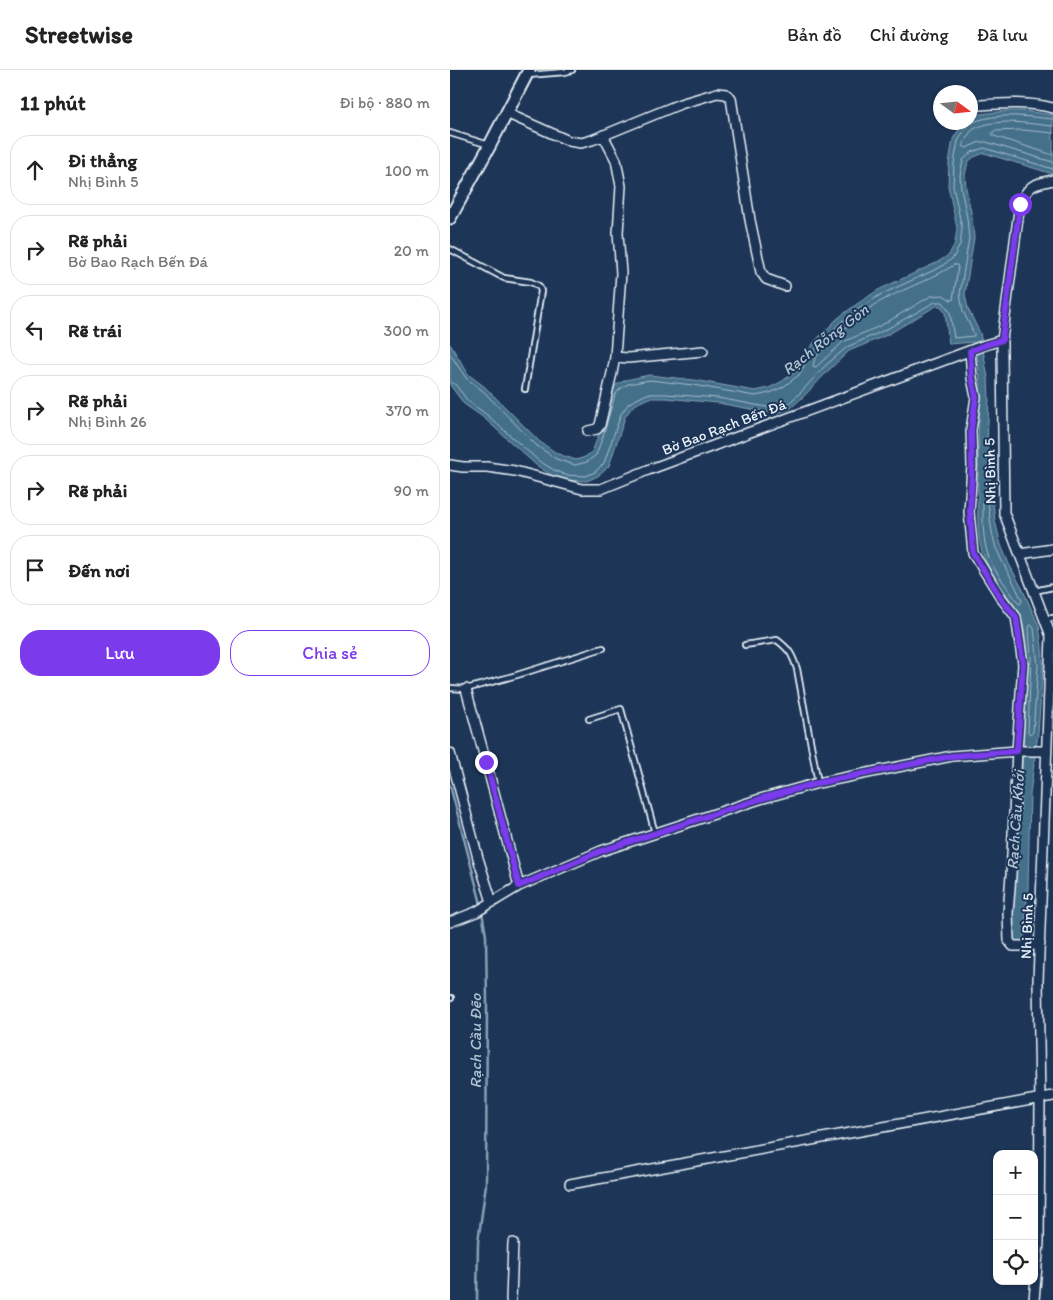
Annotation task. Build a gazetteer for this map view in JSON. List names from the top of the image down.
{
  "streets": {
    "street": ["Bờ Bao Rạch Bến Đá", "Nhị Bình 5"]
  },
  "crossings": [
    ["Bờ Bao Rạch Bến Đá", "Nhị Bình 5"]
  ],
  "water": ["Rạch Rỗng Gòn", "Rạch Cầu Khởi", "Rạch Cầu Đẽo"],
  "north": "right",
  "page": {
    "header": "Streetwise",
    "nav": ["Bản đồ", "Chỉ đường", "Đã lưu"],
    "heading": ["11 phút", "Đi bộ · 880 m"],
    "list": [
      ["Đi thẳng", "Nhị Bình 5", "100 m"],
      ["Rẽ phải", "Bờ Bao Rạch Bến Đá", "20 m"],
      ["Rẽ trái", "300 m"],
      ["Rẽ phải", "Nhị Bình 26", "370 m"],
      ["Rẽ phải", "90 m"],
      "Đến nơi"
    ],
    "buttons": ["Lưu", "Chia sẻ"],
    "map_buttons": ["+", "−"]
  }
}
